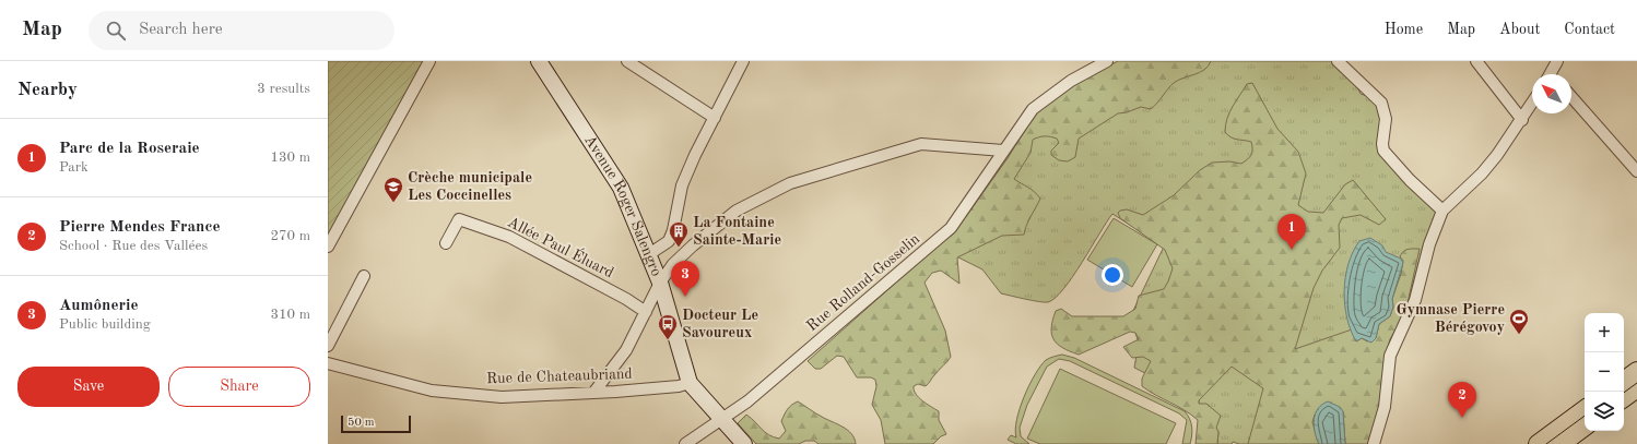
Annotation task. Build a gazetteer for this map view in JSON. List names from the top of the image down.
{
  "streets": {
    "main road": ["Avenue Roger Salengro"],
    "street": ["Allée Paul Éluard", "Rue Rolland-Gosselin", "Rue de Chateaubriand"]
  },
  "crossings": [
    ["Avenue Roger Salengro", "Rue Rolland-Gosselin"],
    ["Avenue Roger Salengro", "Rue de Chateaubriand"]
  ],
  "places": {
    "school or university": ["Crèche municipale Les Coccinelles"],
    "building": ["La Fontaine Sainte-Marie"],
    "sports": ["Gymnase Pierre Bérégovoy"],
    "bus stop": ["Docteur Le Savoureux"]
  },
  "scale_bar": "50 m",
  "north": "top left",
  "page": {
    "header": "Map",
    "search": "Search here",
    "nav": [
      "Home",
      "Map",
      "About",
      "Contact"
    ],
    "heading": ["Nearby", "3 results"],
    "list": [
      {
        "mark": "1",
        "name": "Parc de la Roseraie",
        "note": "Park",
        "value": "130 m"
      },
      {
        "mark": "2",
        "name": "Pierre Mendes France",
        "note": "School · Rue des Vallées",
        "value": "270 m"
      },
      {
        "mark": "3",
        "name": "Aumônerie",
        "note": "Public building",
        "value": "310 m"
      }
    ],
    "pins": ["1", "3", "2"],
    "map_buttons": ["+", "−"],
    "buttons": ["Save", "Share"],
    "scale": "50 m"
  }
}
